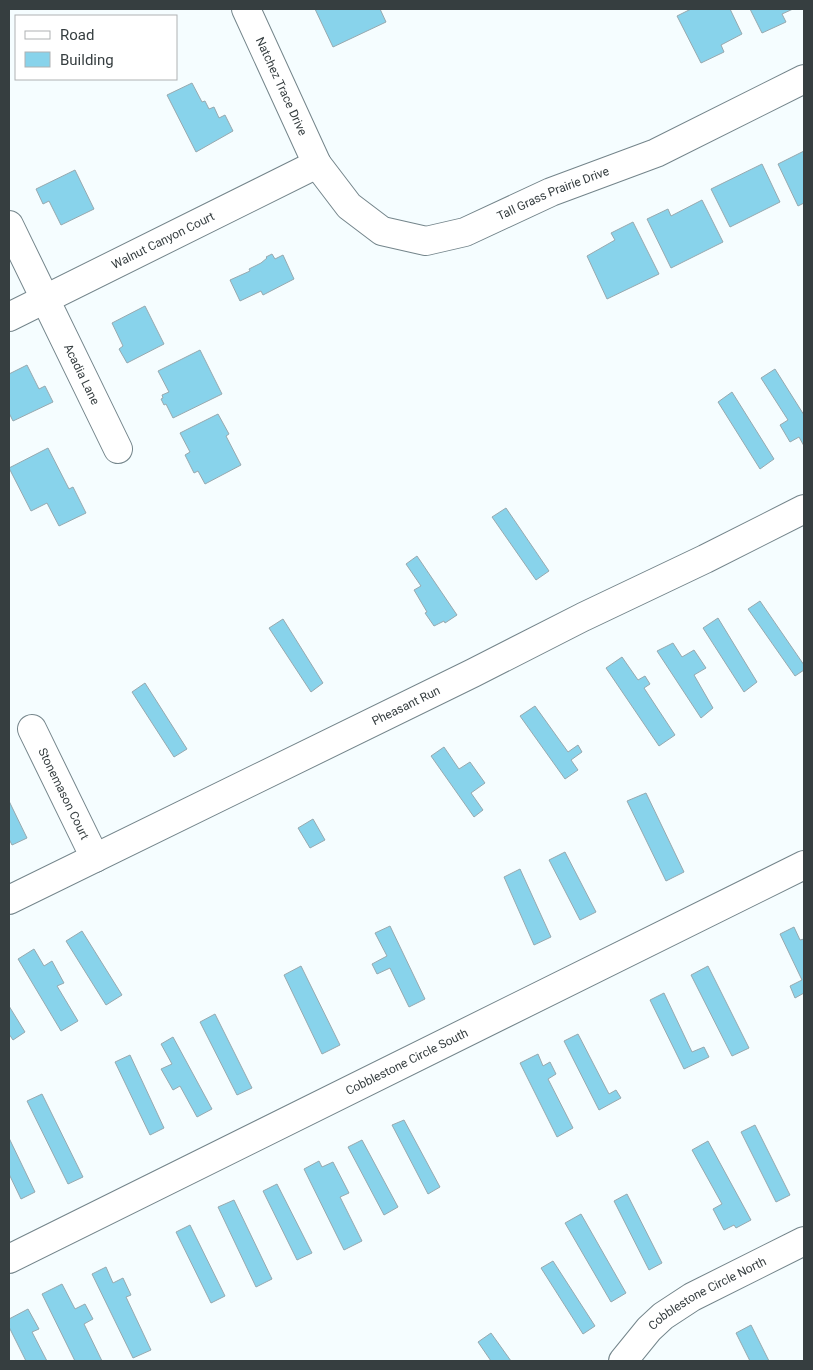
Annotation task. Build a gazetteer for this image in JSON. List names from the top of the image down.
{
  "streets": {
    "street": [
      "Natchez Trace Drive",
      "Tall Grass Prairie Drive",
      "Walnut Canyon Court",
      "Acadia Lane",
      "Pheasant Run",
      "Stonemason Court",
      "Cobblestone Circle South",
      "Cobblestone Circle North"
    ]
  },
  "crossings": [
    ["Natchez Trace Drive", "Tall Grass Prairie Drive"],
    ["Natchez Trace Drive", "Walnut Canyon Court"],
    ["Tall Grass Prairie Drive", "Walnut Canyon Court"],
    ["Walnut Canyon Court", "Acadia Lane"],
    ["Pheasant Run", "Stonemason Court"]
  ],
  "legend": ["Road", "Building"]
}
